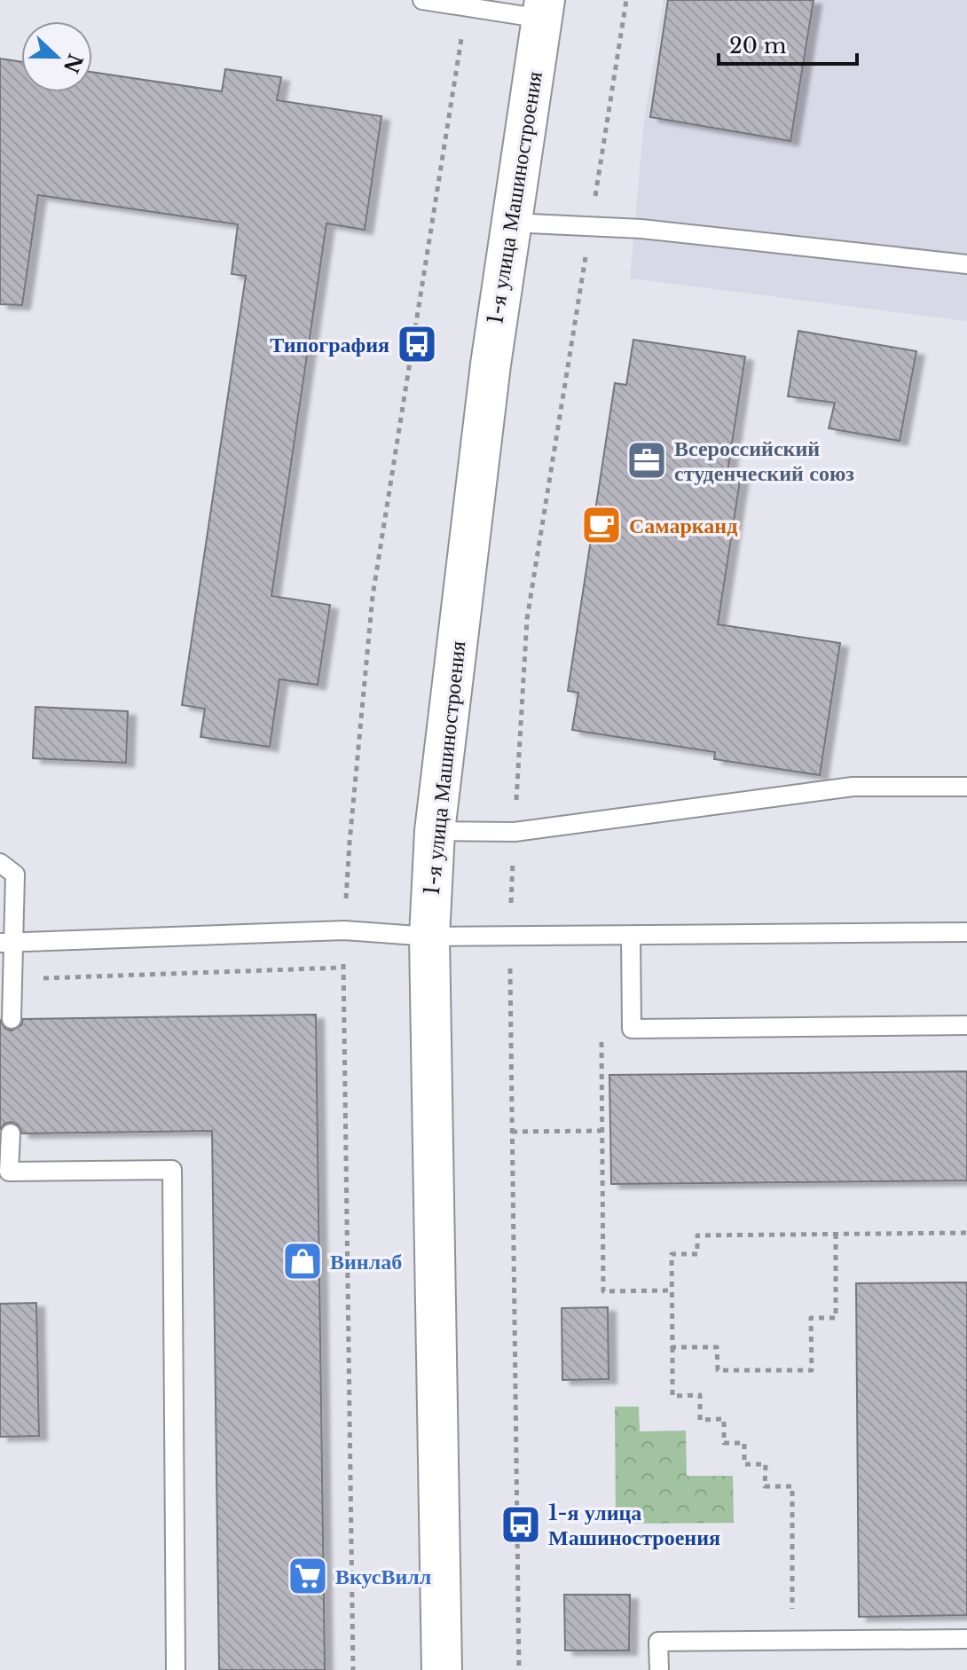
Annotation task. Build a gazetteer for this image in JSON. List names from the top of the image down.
{
  "streets": {
    "street": ["1-я улица Машиностроения"]
  },
  "places": {
    "bus stop": ["Типография", "1-я улица Машиностроения"],
    "office": ["Всероссийский студенческий союз"],
    "cafe": ["Самарканд"],
    "shop": ["Винлаб"],
    "supermarket": ["ВкусВилл"]
  },
  "scale_bar": "20 m",
  "north": "right"
}
